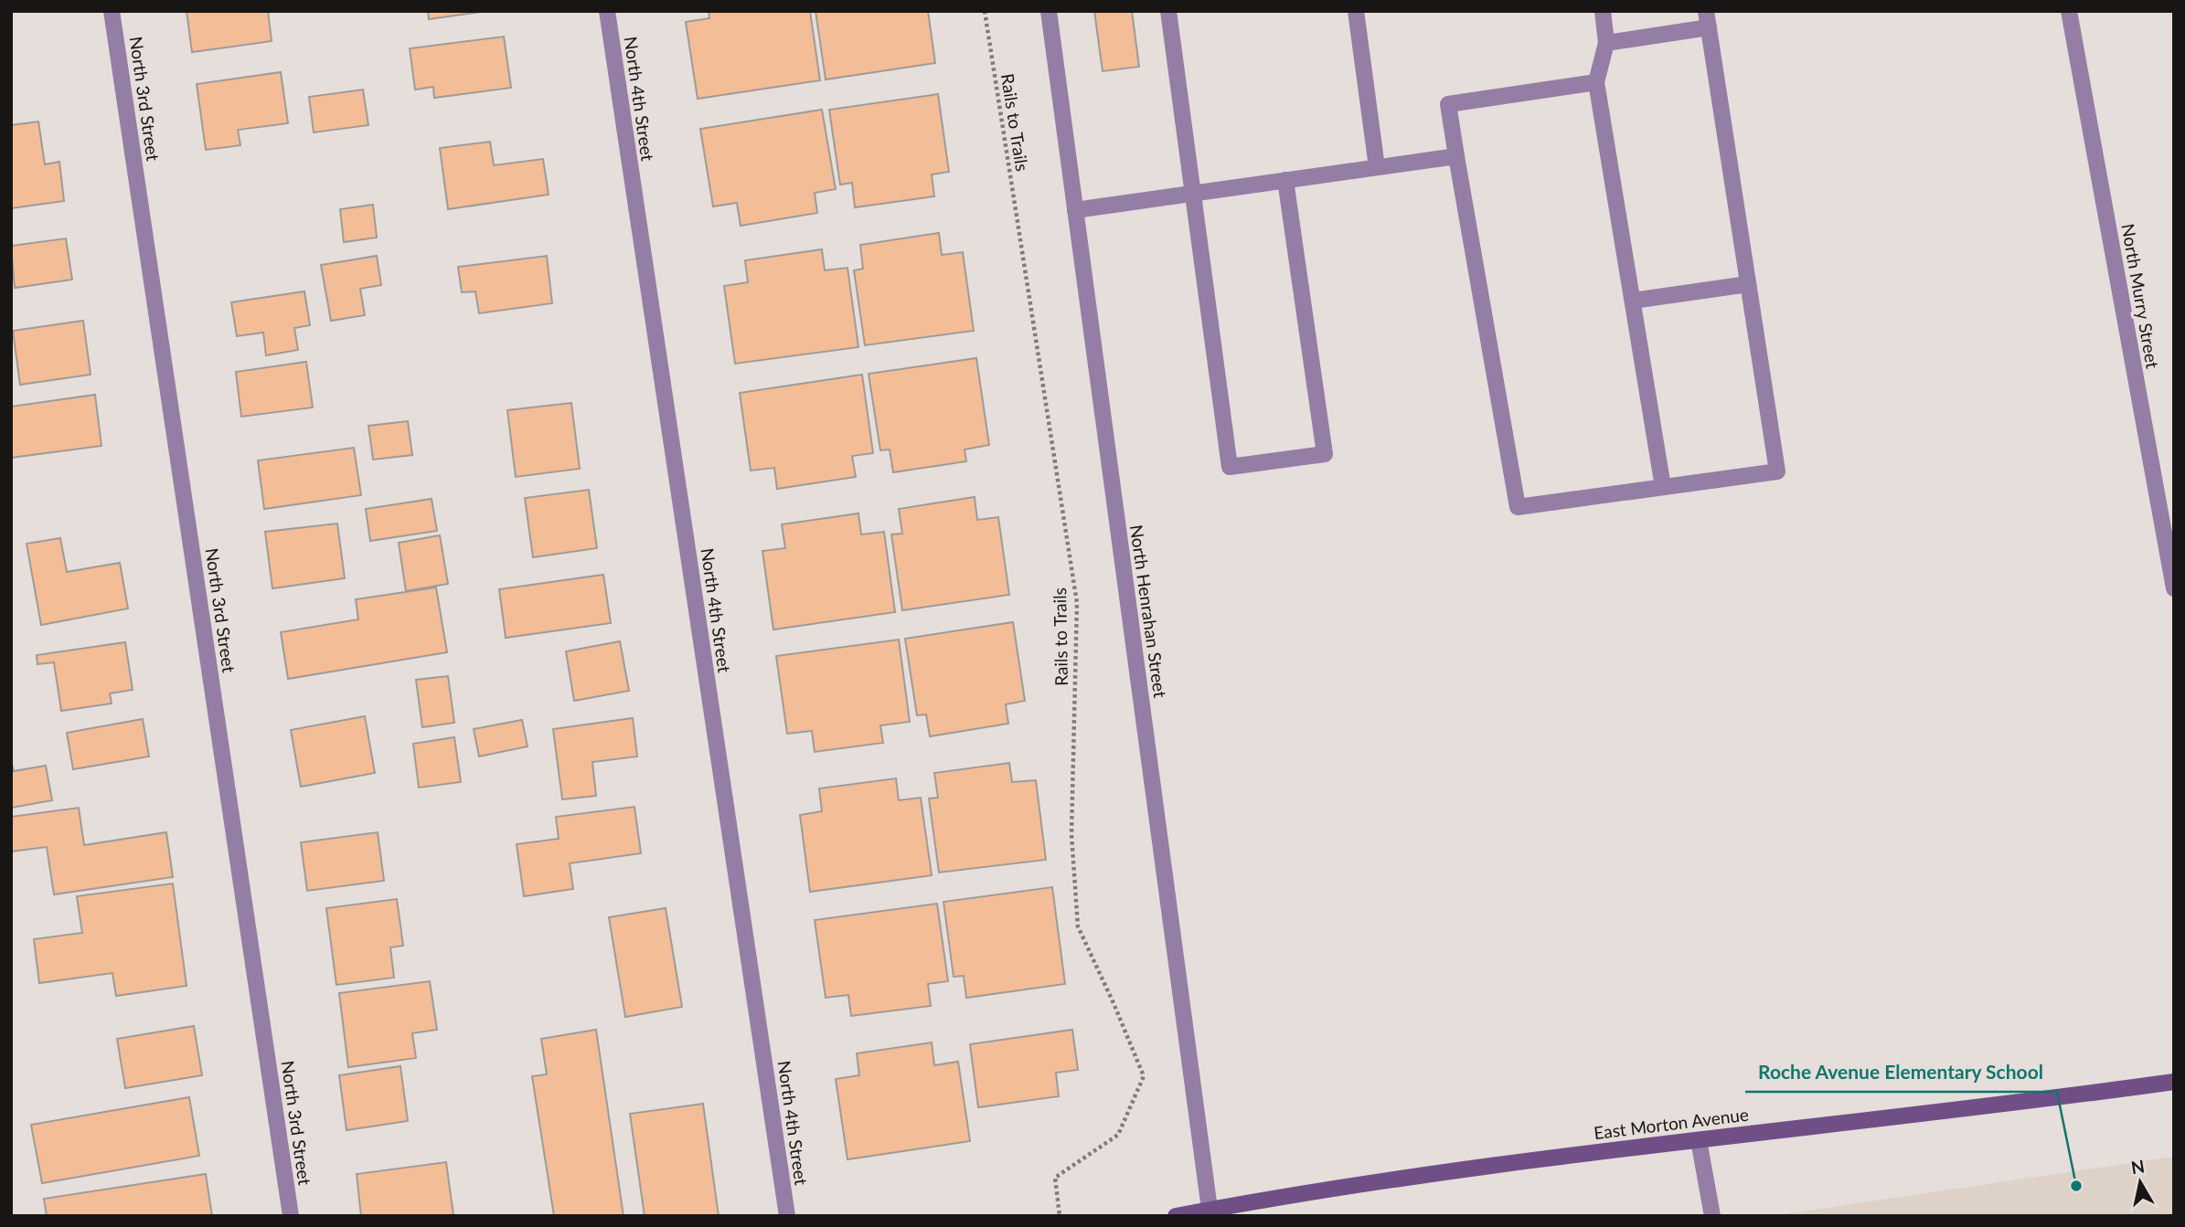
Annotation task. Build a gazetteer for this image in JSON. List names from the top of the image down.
{
  "streets": {
    "main road": ["East Morton Avenue"],
    "street": [
      "North 3rd Street",
      "North 4th Street",
      "North Murry Street",
      "North Henrahan Street"
    ],
    "path": ["Rails to Trails"]
  },
  "crossings": [
    ["North Henrahan Street", "East Morton Avenue"]
  ],
  "places": ["Roche Avenue Elementary School"],
  "north": "top"
}
